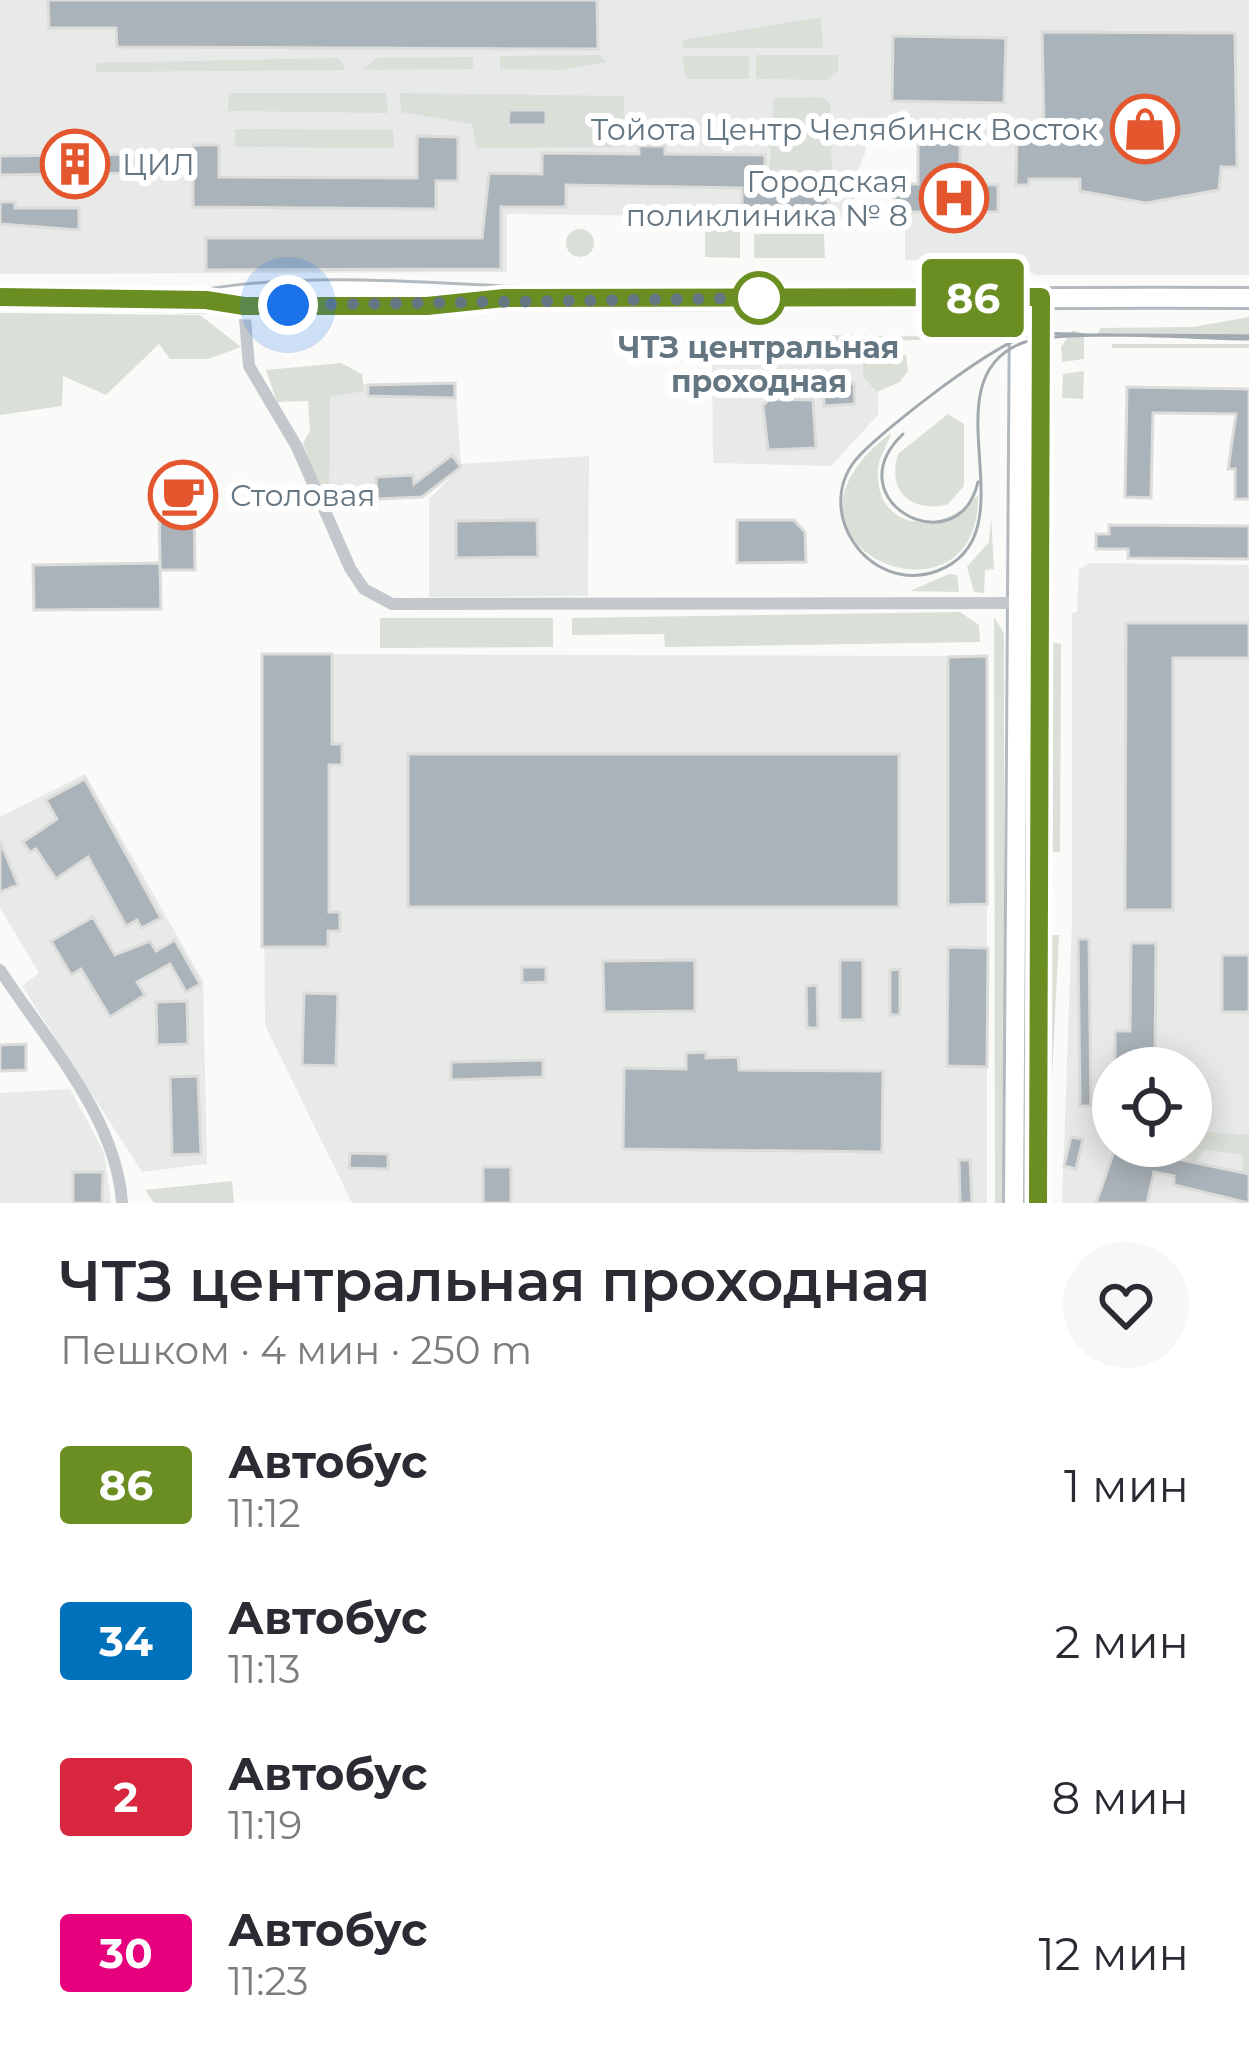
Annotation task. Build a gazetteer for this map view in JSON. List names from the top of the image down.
{
  "places": {
    "shop": ["Тойота Центр Челябинск Восток"],
    "building": ["ЦИЛ"],
    "hospital": ["Городская поликлиника № 8"],
    "other": ["ЧТЗ центральная проходная"],
    "cafe": ["Столовая"]
  },
  "lines": ["bus line 86"],
  "page": {
    "on_map": "86",
    "heading": ["ЧТЗ центральная проходная", "Пешком · 4 мин · 250 m"],
    "list": [
      {
        "mark": "86",
        "name": "Автобус",
        "note": "11:12",
        "value": "1 мин"
      },
      {
        "mark": "34",
        "name": "Автобус",
        "note": "11:13",
        "value": "2 мин"
      },
      {
        "mark": "2",
        "name": "Автобус",
        "note": "11:19",
        "value": "8 мин"
      },
      {
        "mark": "30",
        "name": "Автобус",
        "note": "11:23",
        "value": "12 мин"
      }
    ]
  }
}
